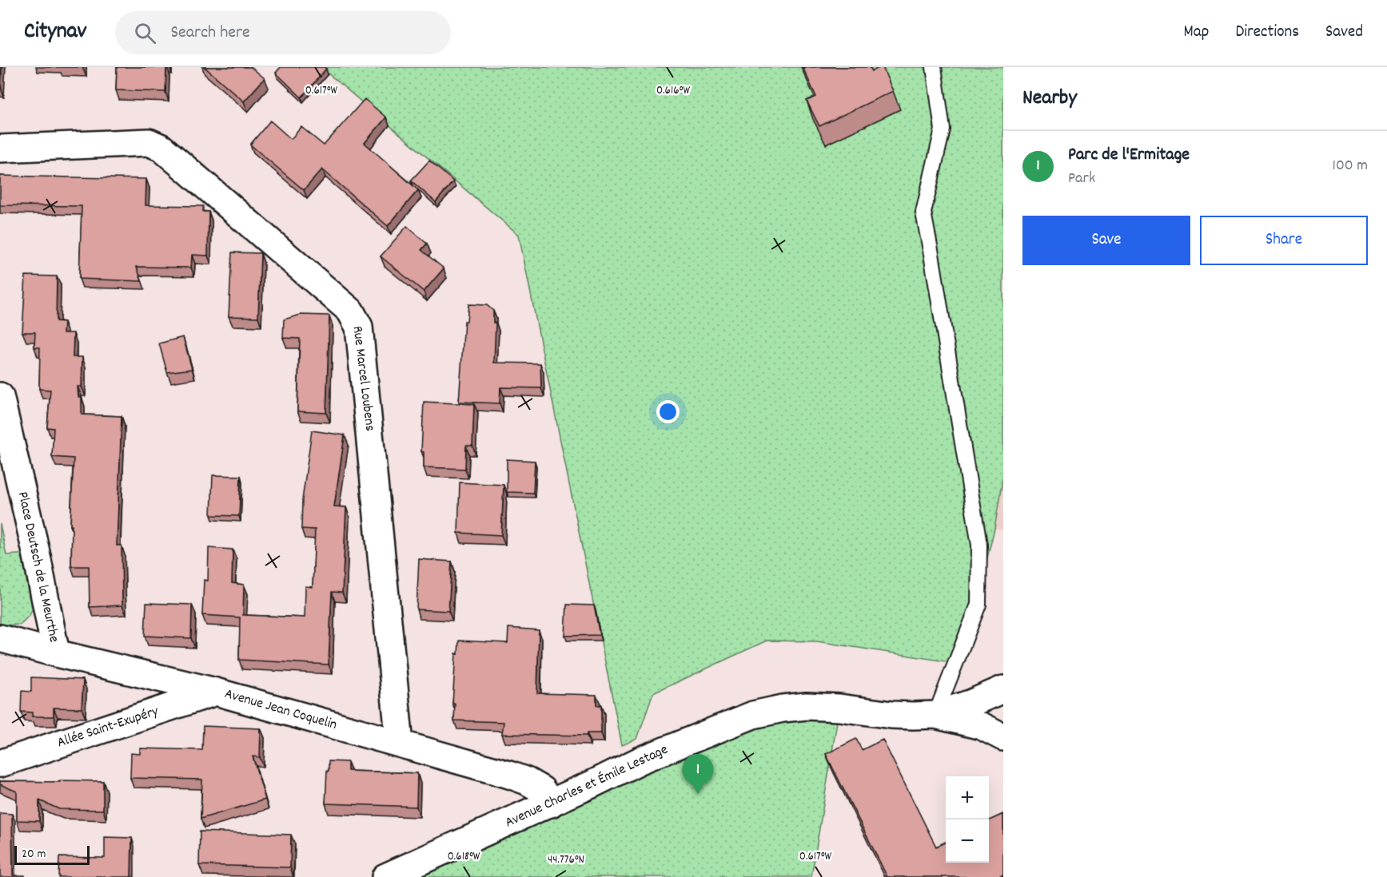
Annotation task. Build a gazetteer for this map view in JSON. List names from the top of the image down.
{
  "streets": {
    "street": [
      "Rue Marcel Loubens",
      "Place Deutsch de la Meurthe",
      "Avenue Jean Coquelin",
      "Allée Saint-Exupéry",
      "Avenue Charles et Émile Lestage"
    ]
  },
  "crossings": [
    ["Rue Marcel Loubens", "Avenue Jean Coquelin"],
    ["Place Deutsch de la Meurthe", "Avenue Jean Coquelin"],
    ["Avenue Jean Coquelin", "Allée Saint-Exupéry"],
    ["Avenue Jean Coquelin", "Avenue Charles et Émile Lestage"]
  ],
  "scale_bar": "20 m",
  "page": {
    "header": "Citynav",
    "search": "Search here",
    "nav": ["Map", "Directions", "Saved"],
    "heading": "Nearby",
    "list": [
      {
        "mark": "1",
        "name": "Parc de l'Ermitage",
        "note": "Park",
        "value": "100 m"
      }
    ],
    "buttons": ["Save", "Share"],
    "pins": "1",
    "map_buttons": ["+", "−"],
    "scale": "20 m"
  },
  "coordinates": [
    "0.616°W",
    "0.617°W",
    "0.618°W",
    "44.776°N"
  ]
}
